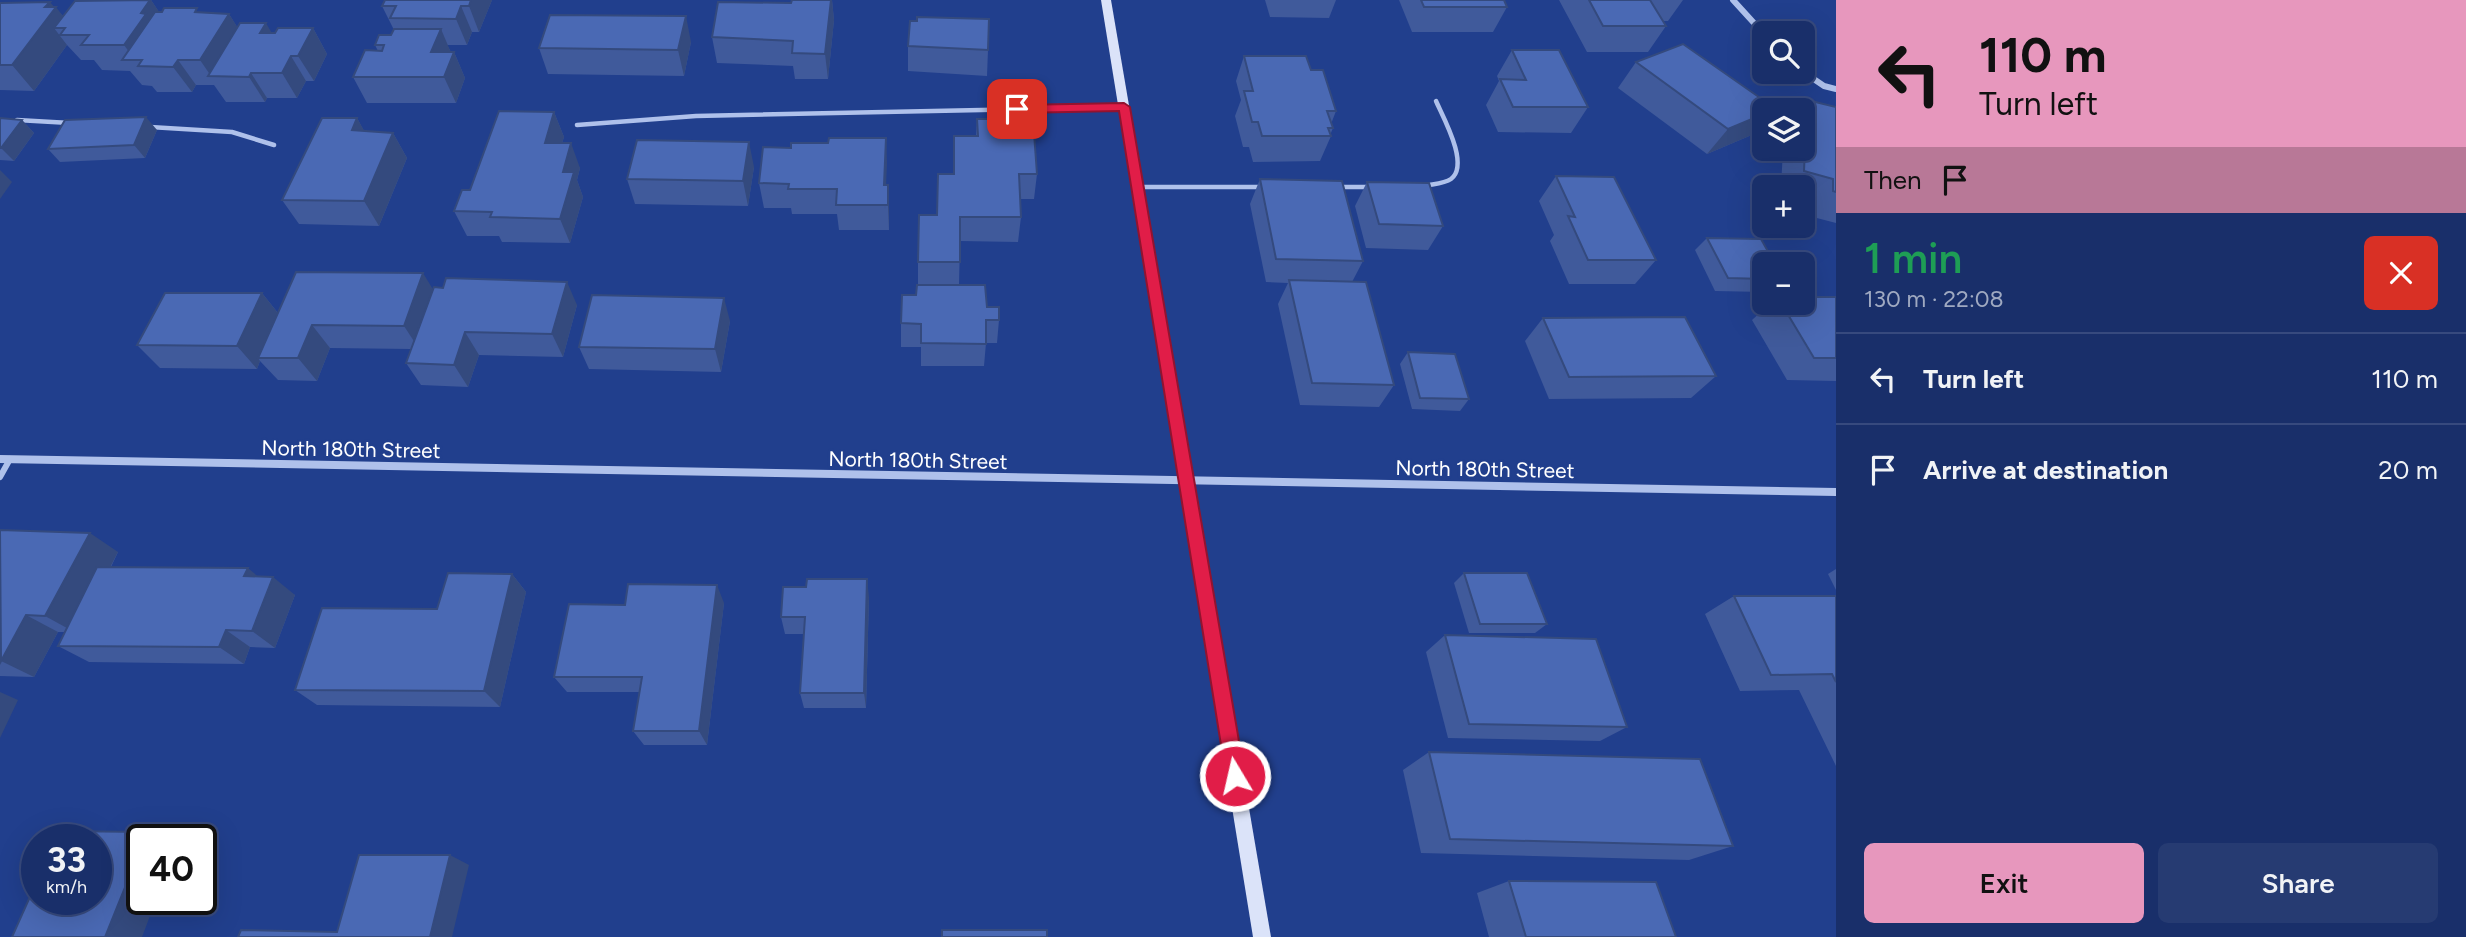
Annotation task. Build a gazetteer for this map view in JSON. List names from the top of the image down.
{
  "streets": {
    "street": ["North 180th Street"]
  },
  "page": {
    "turn": ["110 m", "Turn left"],
    "map_buttons": ["+", "−"],
    "then": "Then",
    "heading": ["1 min", "130 m · 22:08"],
    "list": [
      {
        "name": "Turn left",
        "value": "110 m"
      },
      {
        "name": "Arrive at destination",
        "value": "20 m"
      }
    ],
    "speed": "33 km/h",
    "limit": "40",
    "buttons": ["Exit", "Share"]
  }
}
